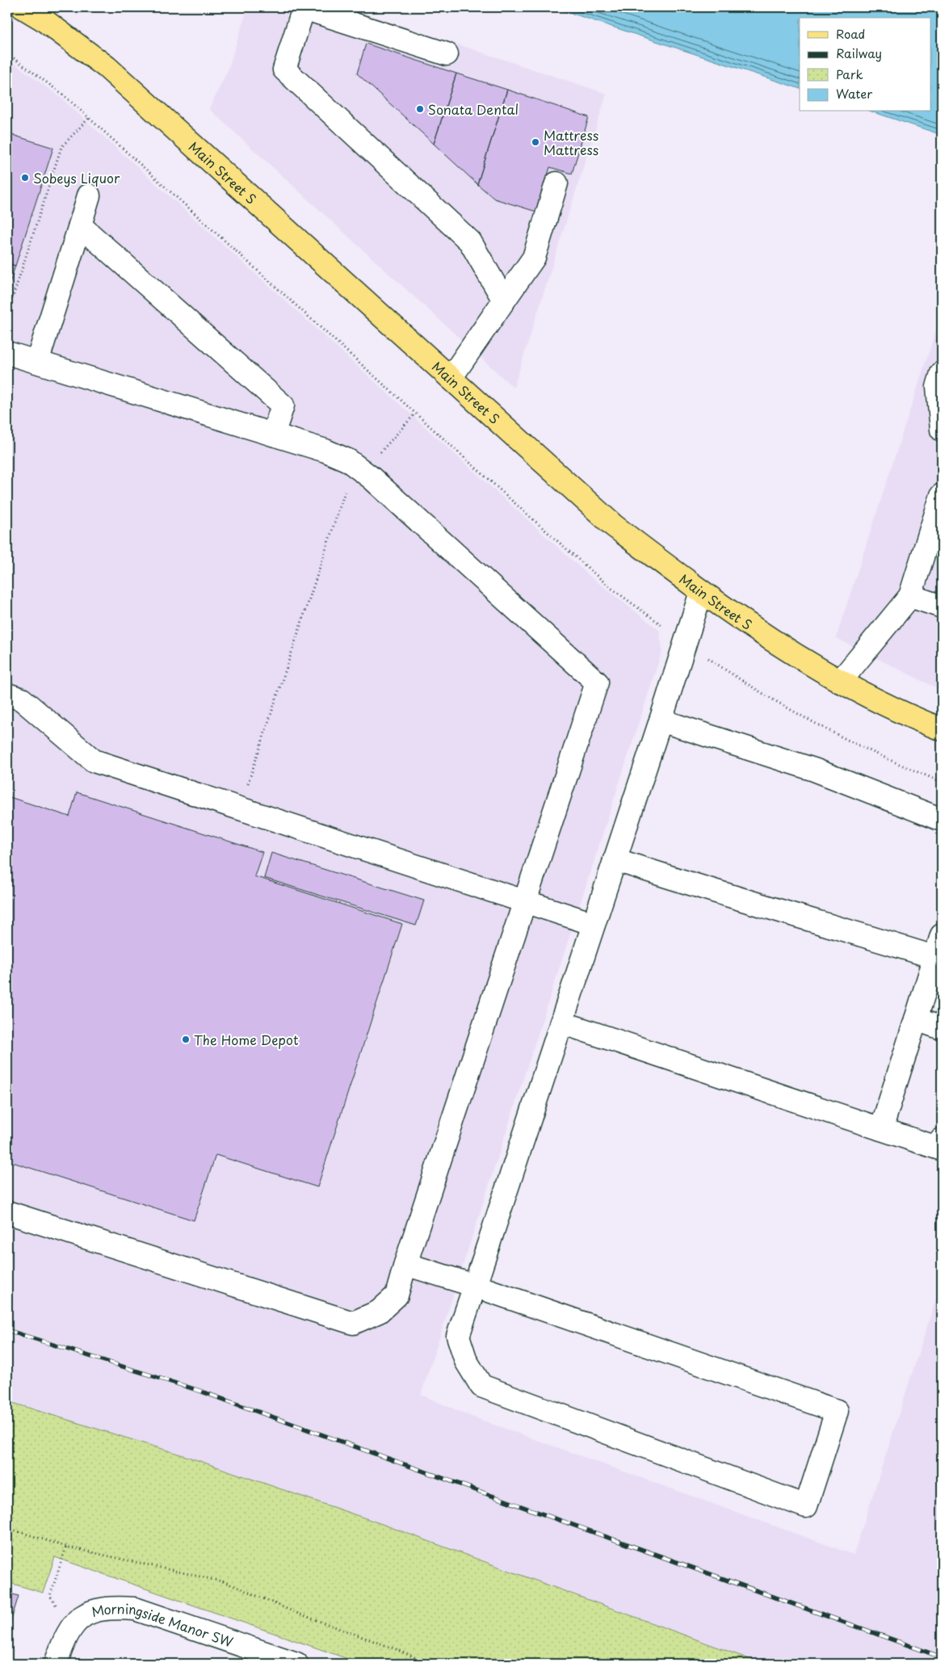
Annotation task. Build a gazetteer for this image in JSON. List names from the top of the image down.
{
  "streets": {
    "main road": ["Main Street S"],
    "street": ["Morningside Manor SW"]
  },
  "places": [
    "Sonata Dental",
    "Mattress Mattress",
    "Sobeys Liquor",
    "The Home Depot"
  ],
  "legend": [
    "Road",
    "Railway",
    "Park",
    "Water"
  ]
}
